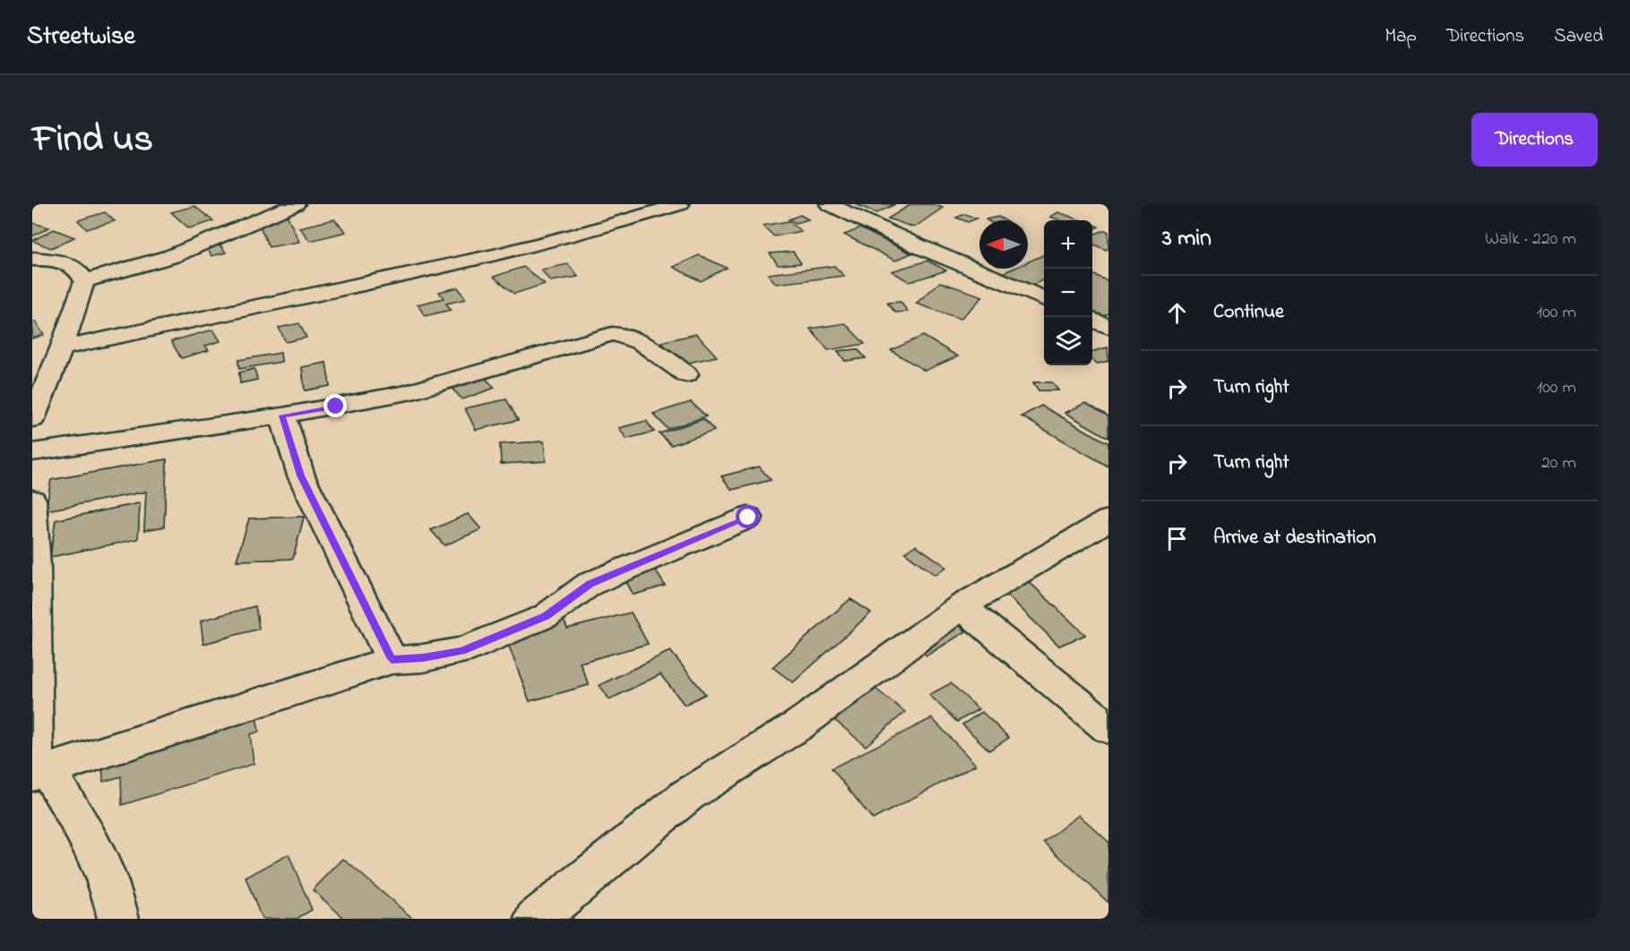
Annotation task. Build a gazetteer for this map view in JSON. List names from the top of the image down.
{
  "north": "left",
  "page": {
    "header": "Streetwise",
    "nav": ["Map", "Directions", "Saved"],
    "title": "Find us",
    "buttons": "Directions",
    "heading": ["3 min", "Walk · 220 m"],
    "map_buttons": ["+", "−"],
    "list": [
      ["Continue", "100 m"],
      ["Turn right", "100 m"],
      ["Turn right", "20 m"],
      "Arrive at destination"
    ]
  }
}
